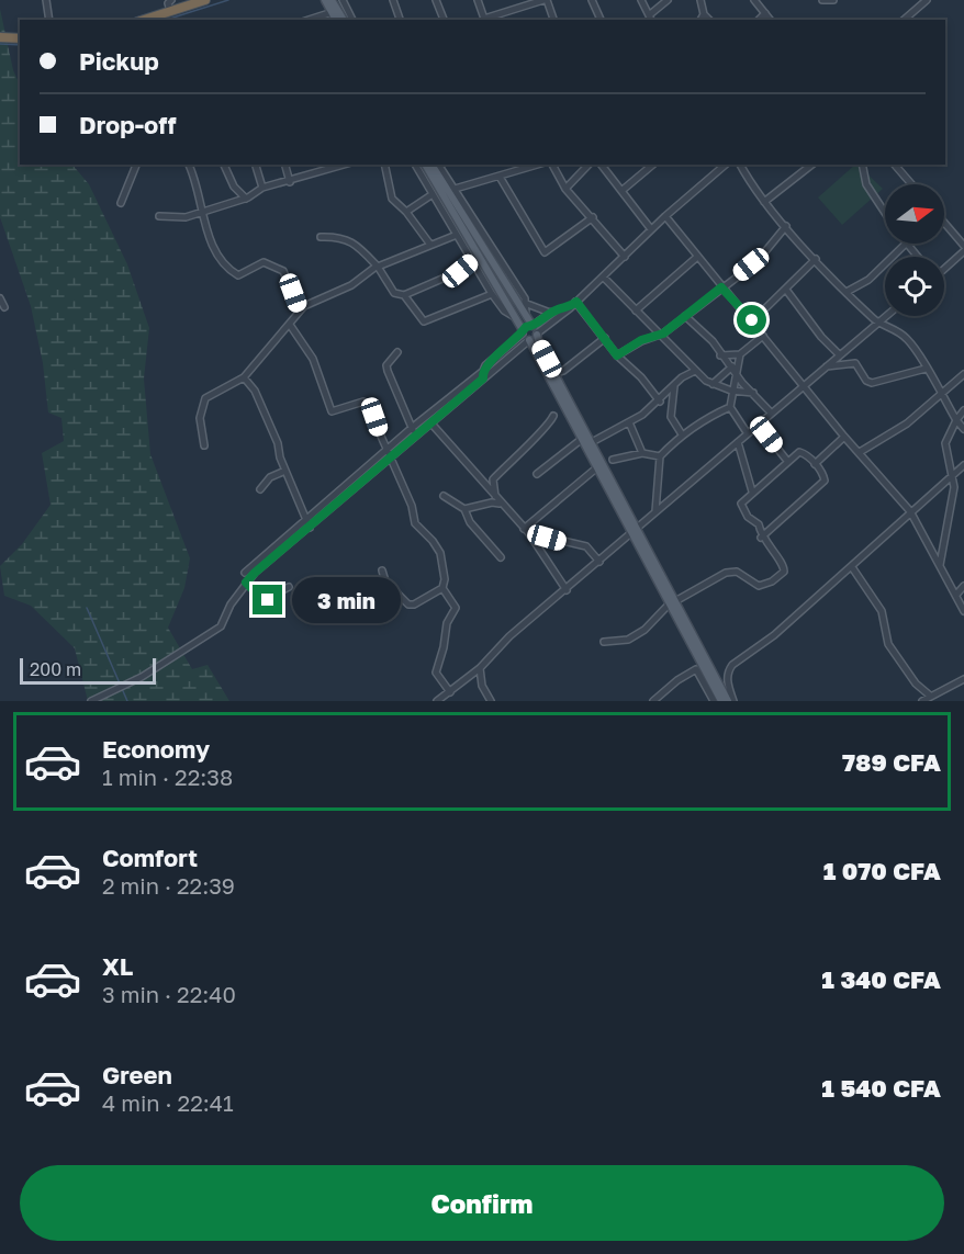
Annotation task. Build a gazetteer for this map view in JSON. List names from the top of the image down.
{
  "scale_bar": "200 m",
  "north": "right",
  "page": {
    "banner": ["Pickup", "Drop-off"],
    "bubble": "3 min",
    "scale": "200 m",
    "list": [
      {
        "name": "Economy",
        "note": "1 min · 22:38",
        "value": "789 CFA"
      },
      {
        "name": "Comfort",
        "note": "2 min · 22:39",
        "value": "1 070 CFA"
      },
      {
        "name": "XL",
        "note": "3 min · 22:40",
        "value": "1 340 CFA"
      },
      {
        "name": "Green",
        "note": "4 min · 22:41",
        "value": "1 540 CFA"
      }
    ],
    "buttons": "Confirm"
  }
}
